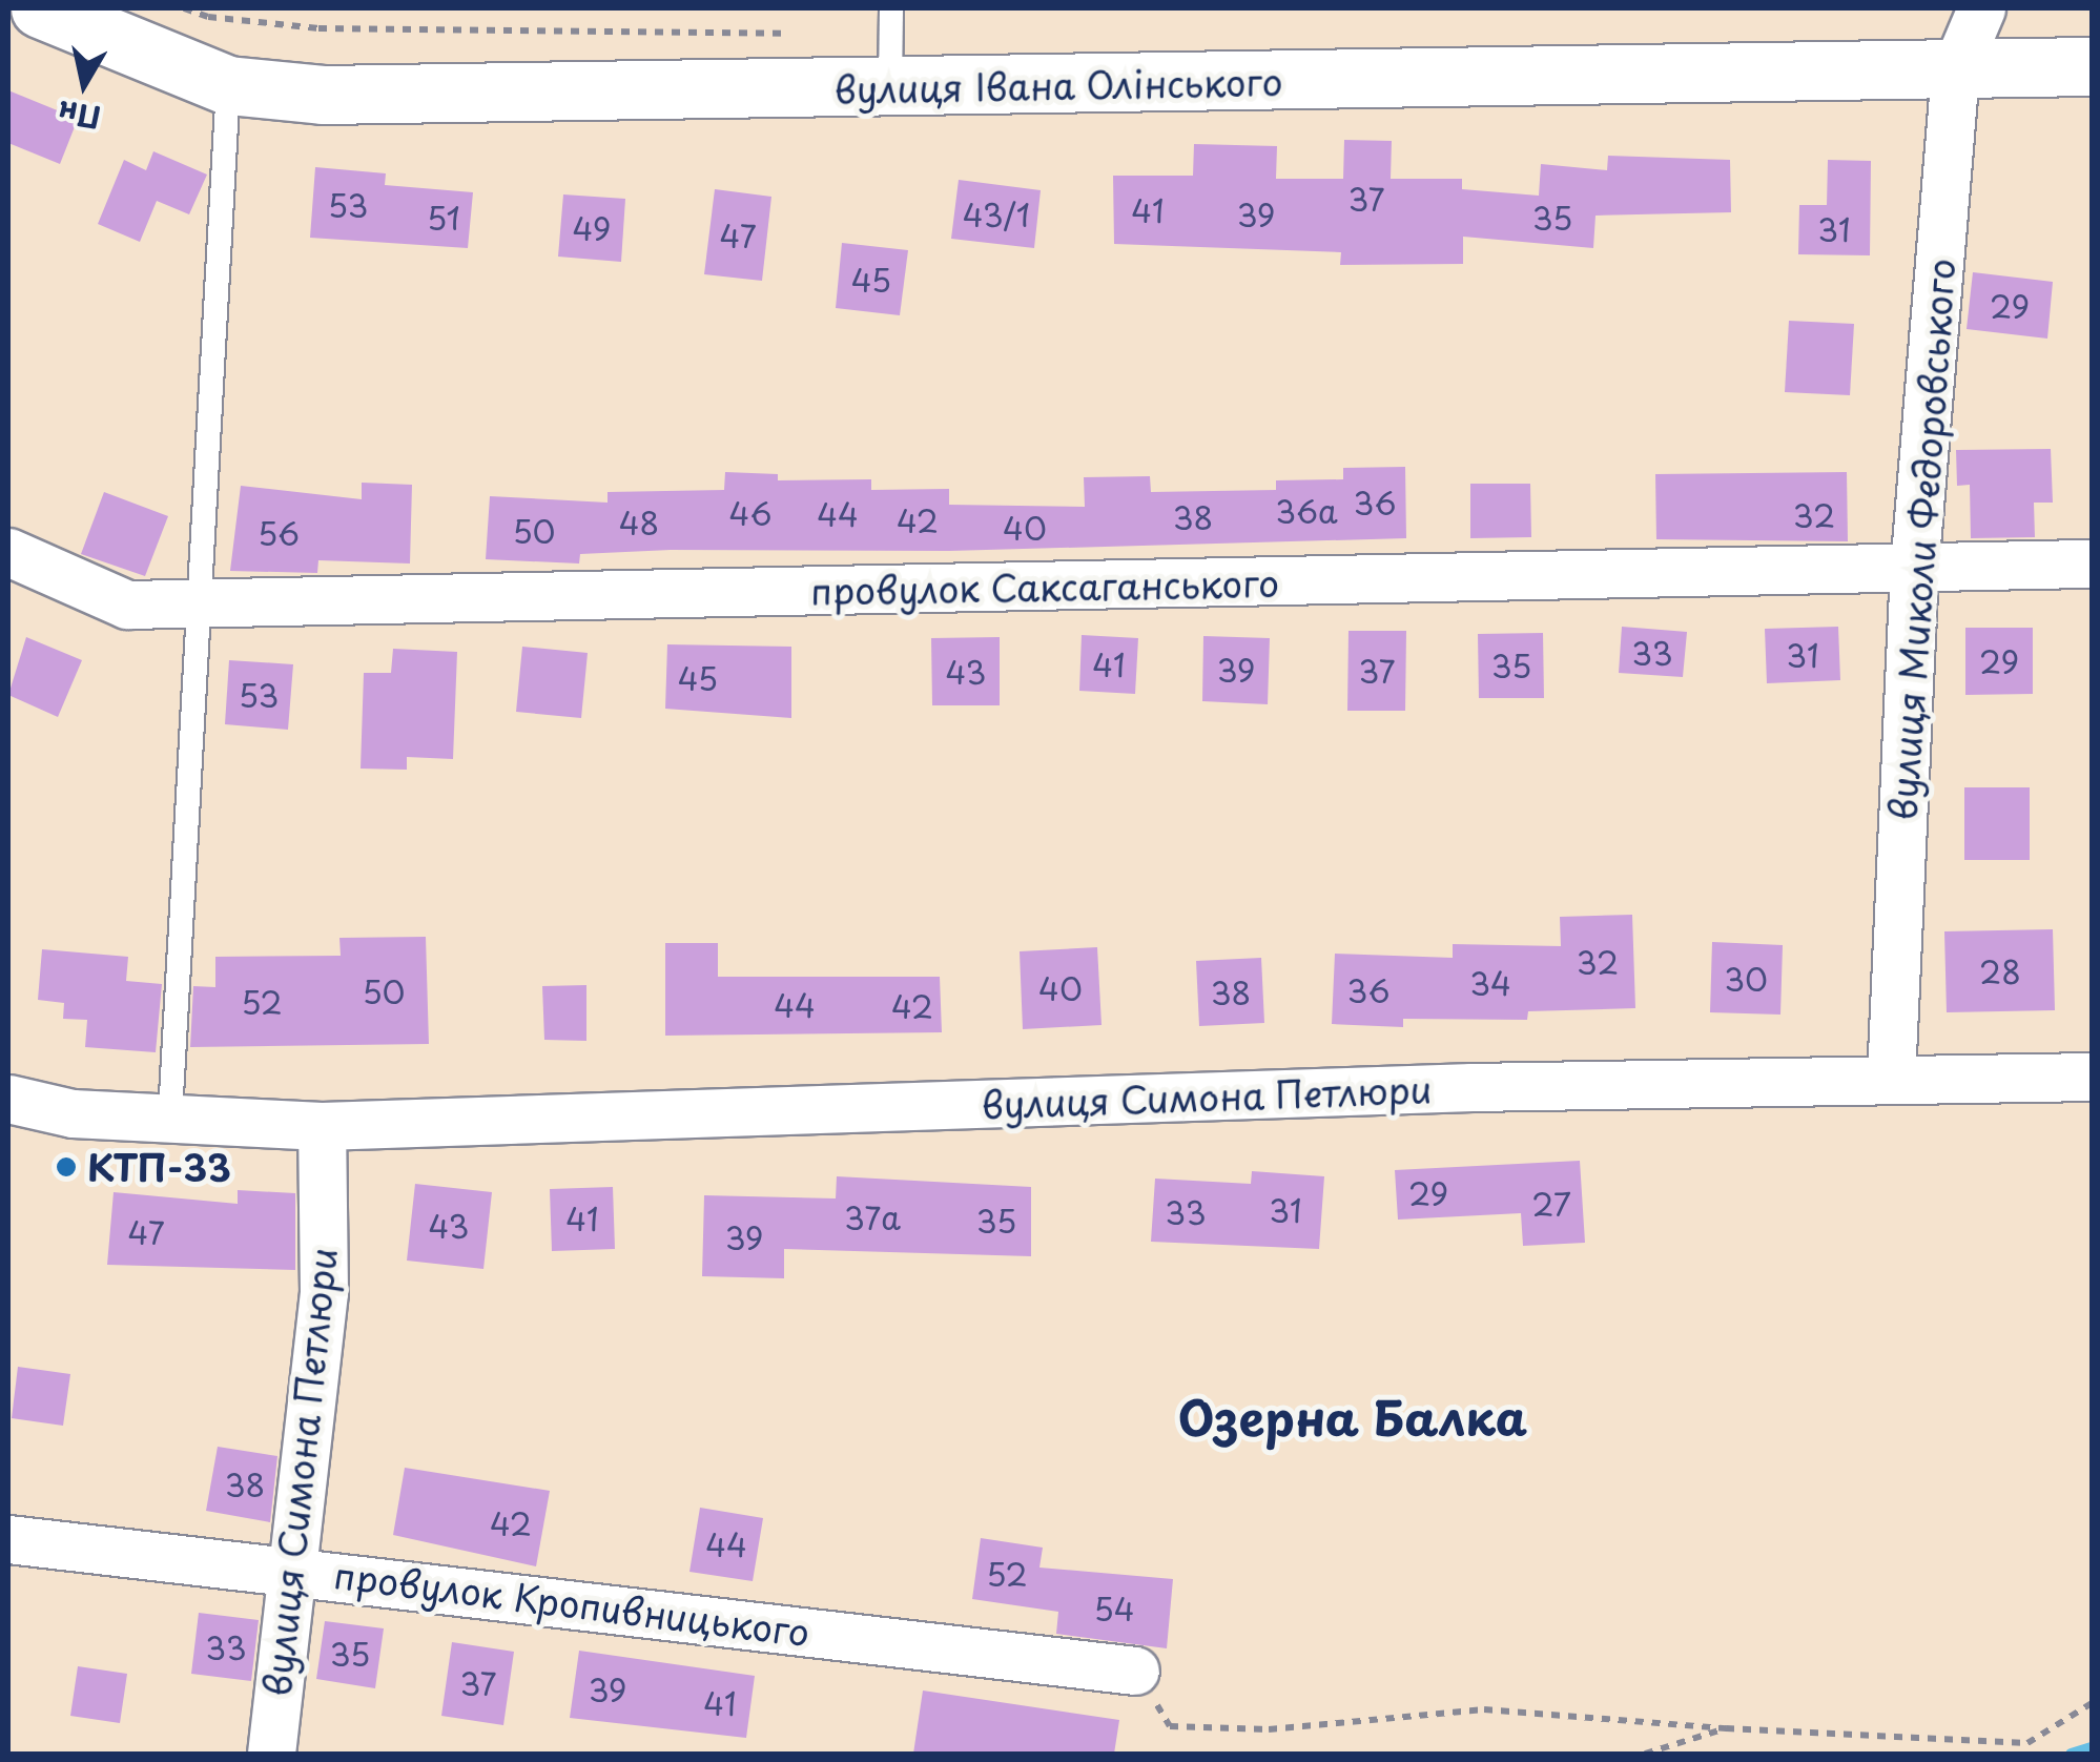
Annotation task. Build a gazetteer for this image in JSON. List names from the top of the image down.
{
  "streets": {
    "street": [
      "вулиця Івана Олінського",
      "вулиця Миколи Федоровського",
      "провулок Саксаганського",
      "вулиця Симона Петлюри",
      "провулок Кропивницького"
    ]
  },
  "crossings": [
    ["вулиця Івана Олінського", "вулиця Миколи Федоровського"],
    ["вулиця Миколи Федоровського", "провулок Саксаганського"],
    ["вулиця Миколи Федоровського", "вулиця Симона Петлюри"],
    ["вулиця Симона Петлюри", "провулок Кропивницького"]
  ],
  "districts": ["Озерна Балка"],
  "places": ["КТП-33"],
  "house_numbers": [
    "37",
    "53",
    "41",
    "43/1",
    "39",
    "51",
    "35",
    "49",
    "31",
    "47",
    "45",
    "29",
    "36",
    "36а",
    "46",
    "44",
    "32",
    "38",
    "42",
    "48",
    "40",
    "50",
    "56",
    "33",
    "31",
    "29",
    "41",
    "35",
    "39",
    "37",
    "43",
    "45",
    "53",
    "32",
    "28",
    "30",
    "34",
    "40",
    "36",
    "50",
    "38",
    "52",
    "44",
    "42",
    "29",
    "27",
    "31",
    "33",
    "37а",
    "41",
    "35",
    "43",
    "47",
    "39",
    "38",
    "42",
    "44",
    "52",
    "54",
    "33",
    "35",
    "37",
    "39",
    "41"
  ],
  "north": "bottom"
}
